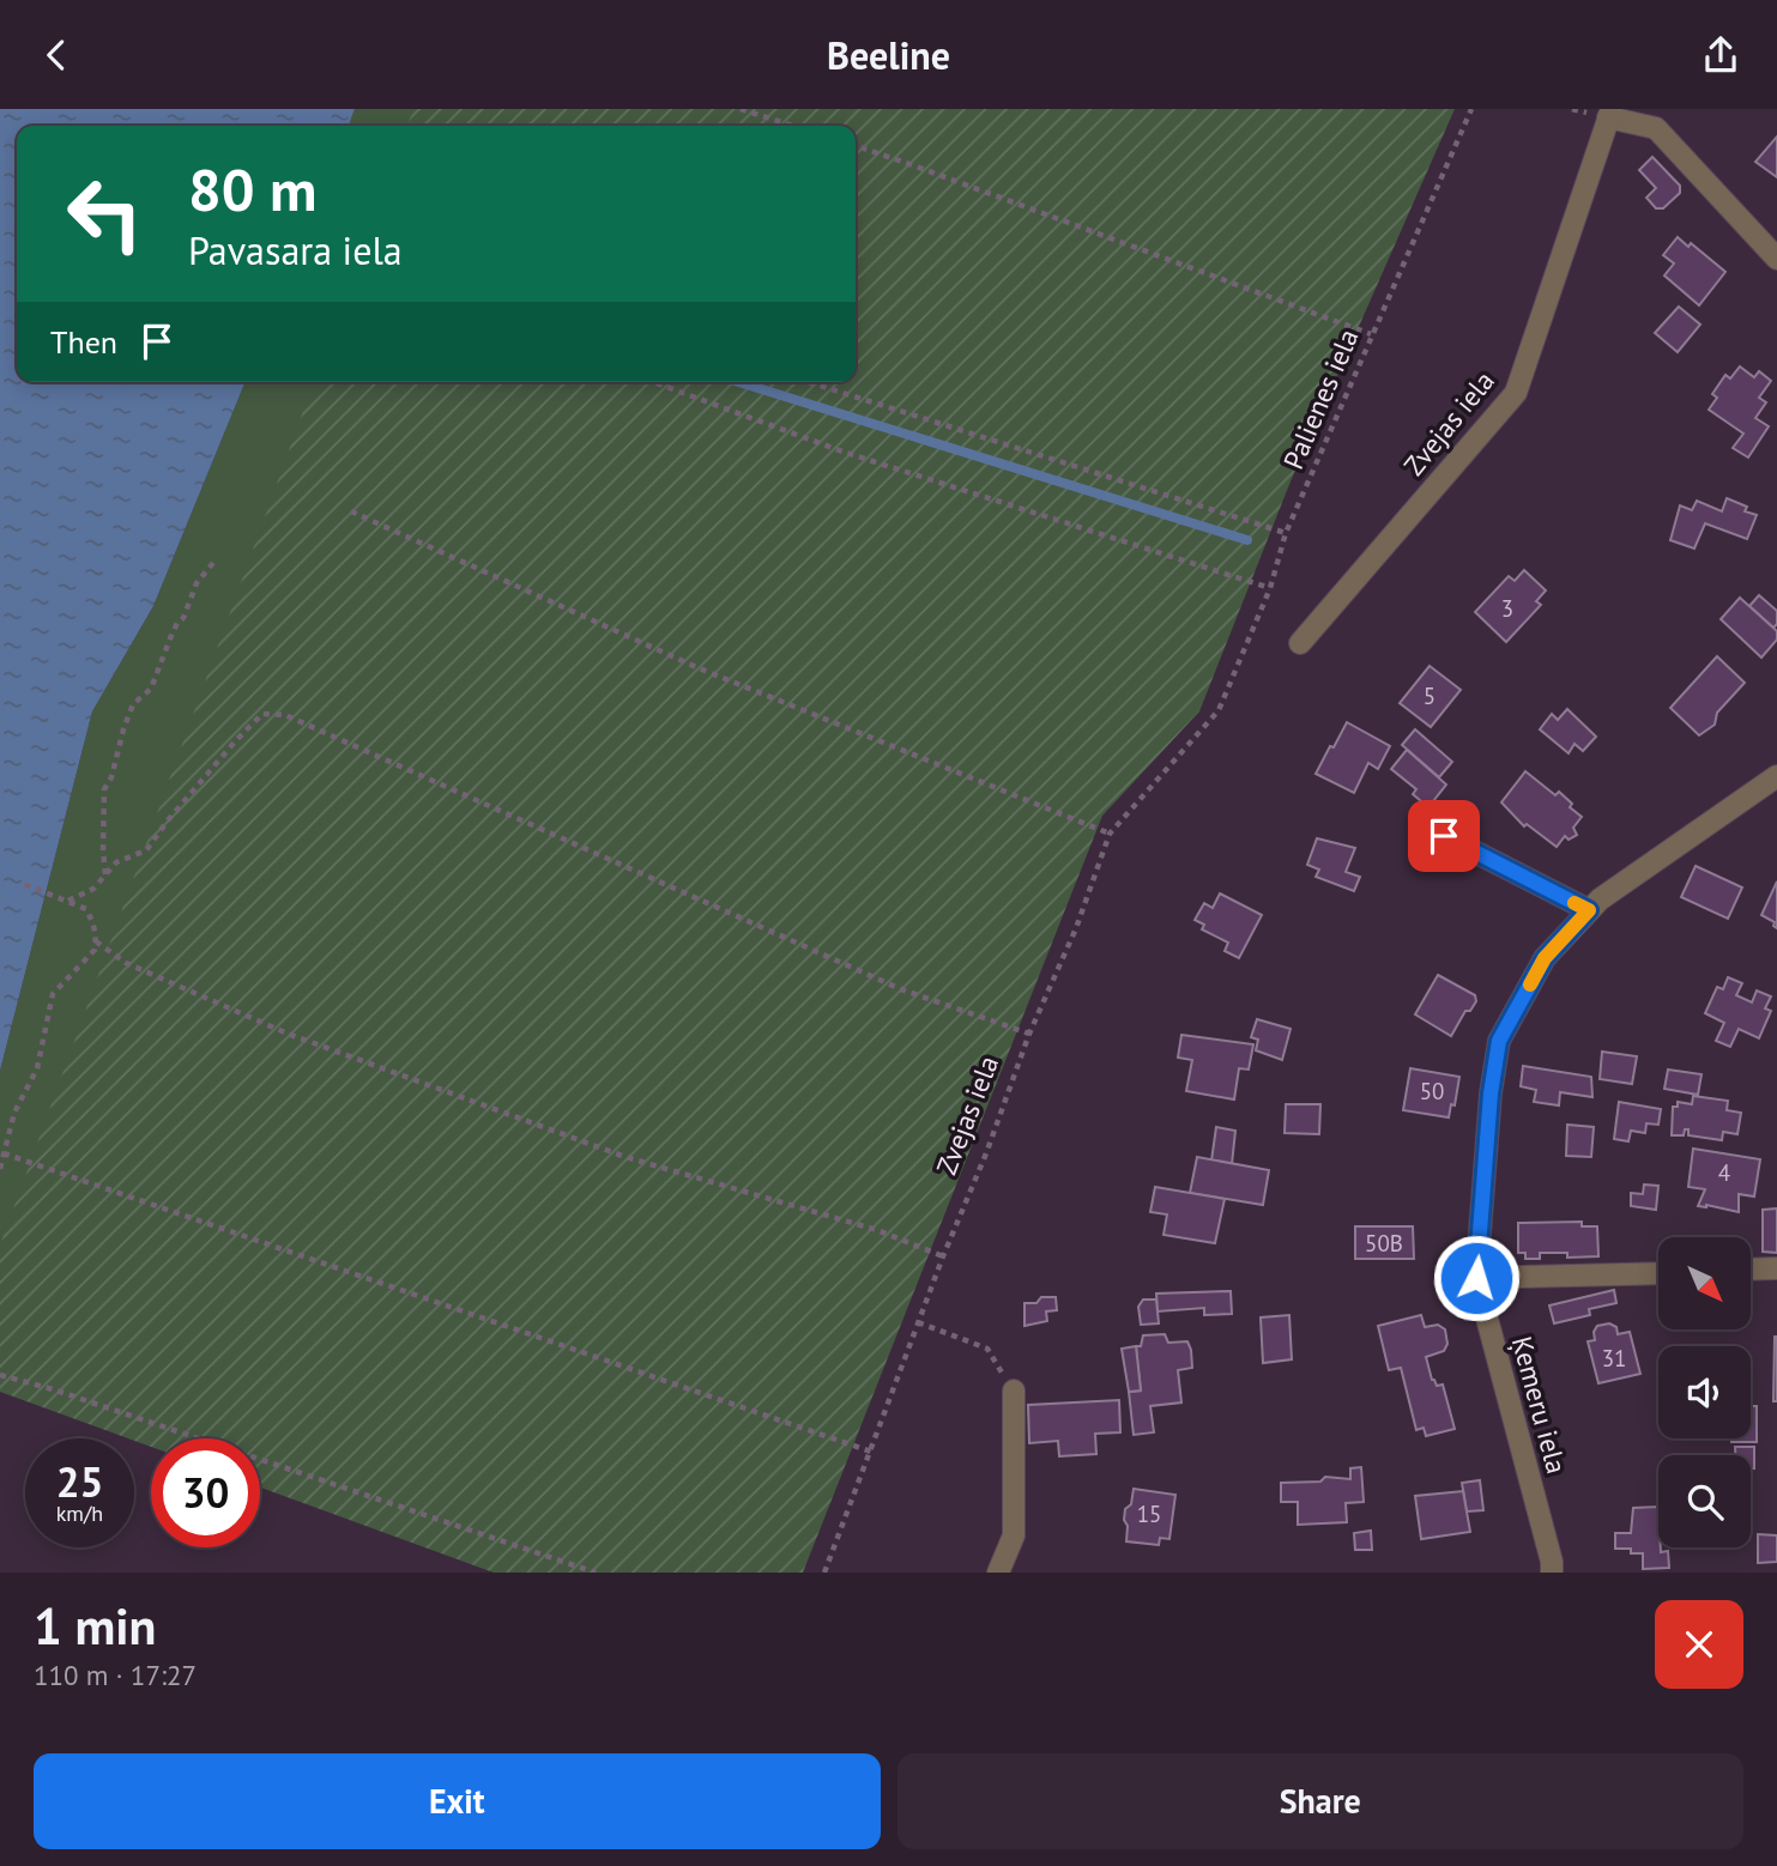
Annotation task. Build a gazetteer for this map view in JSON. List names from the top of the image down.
{
  "streets": {
    "street": ["Zvejas iela", "Ķemeru iela"],
    "path": ["Palienes iela"]
  },
  "crossings": [
    ["Palienes iela", "Zvejas iela"]
  ],
  "house_numbers": [
    "3",
    "5",
    "50",
    "4",
    "50B",
    "31",
    "15"
  ],
  "north": "bottom right",
  "page": {
    "header": "Beeline",
    "turn": ["80 m", "Pavasara iela"],
    "then": "Then",
    "speed": "25 km/h",
    "limit": "30",
    "heading": ["1 min", "110 m · 17:27"],
    "buttons": ["Exit", "Share"]
  }
}
